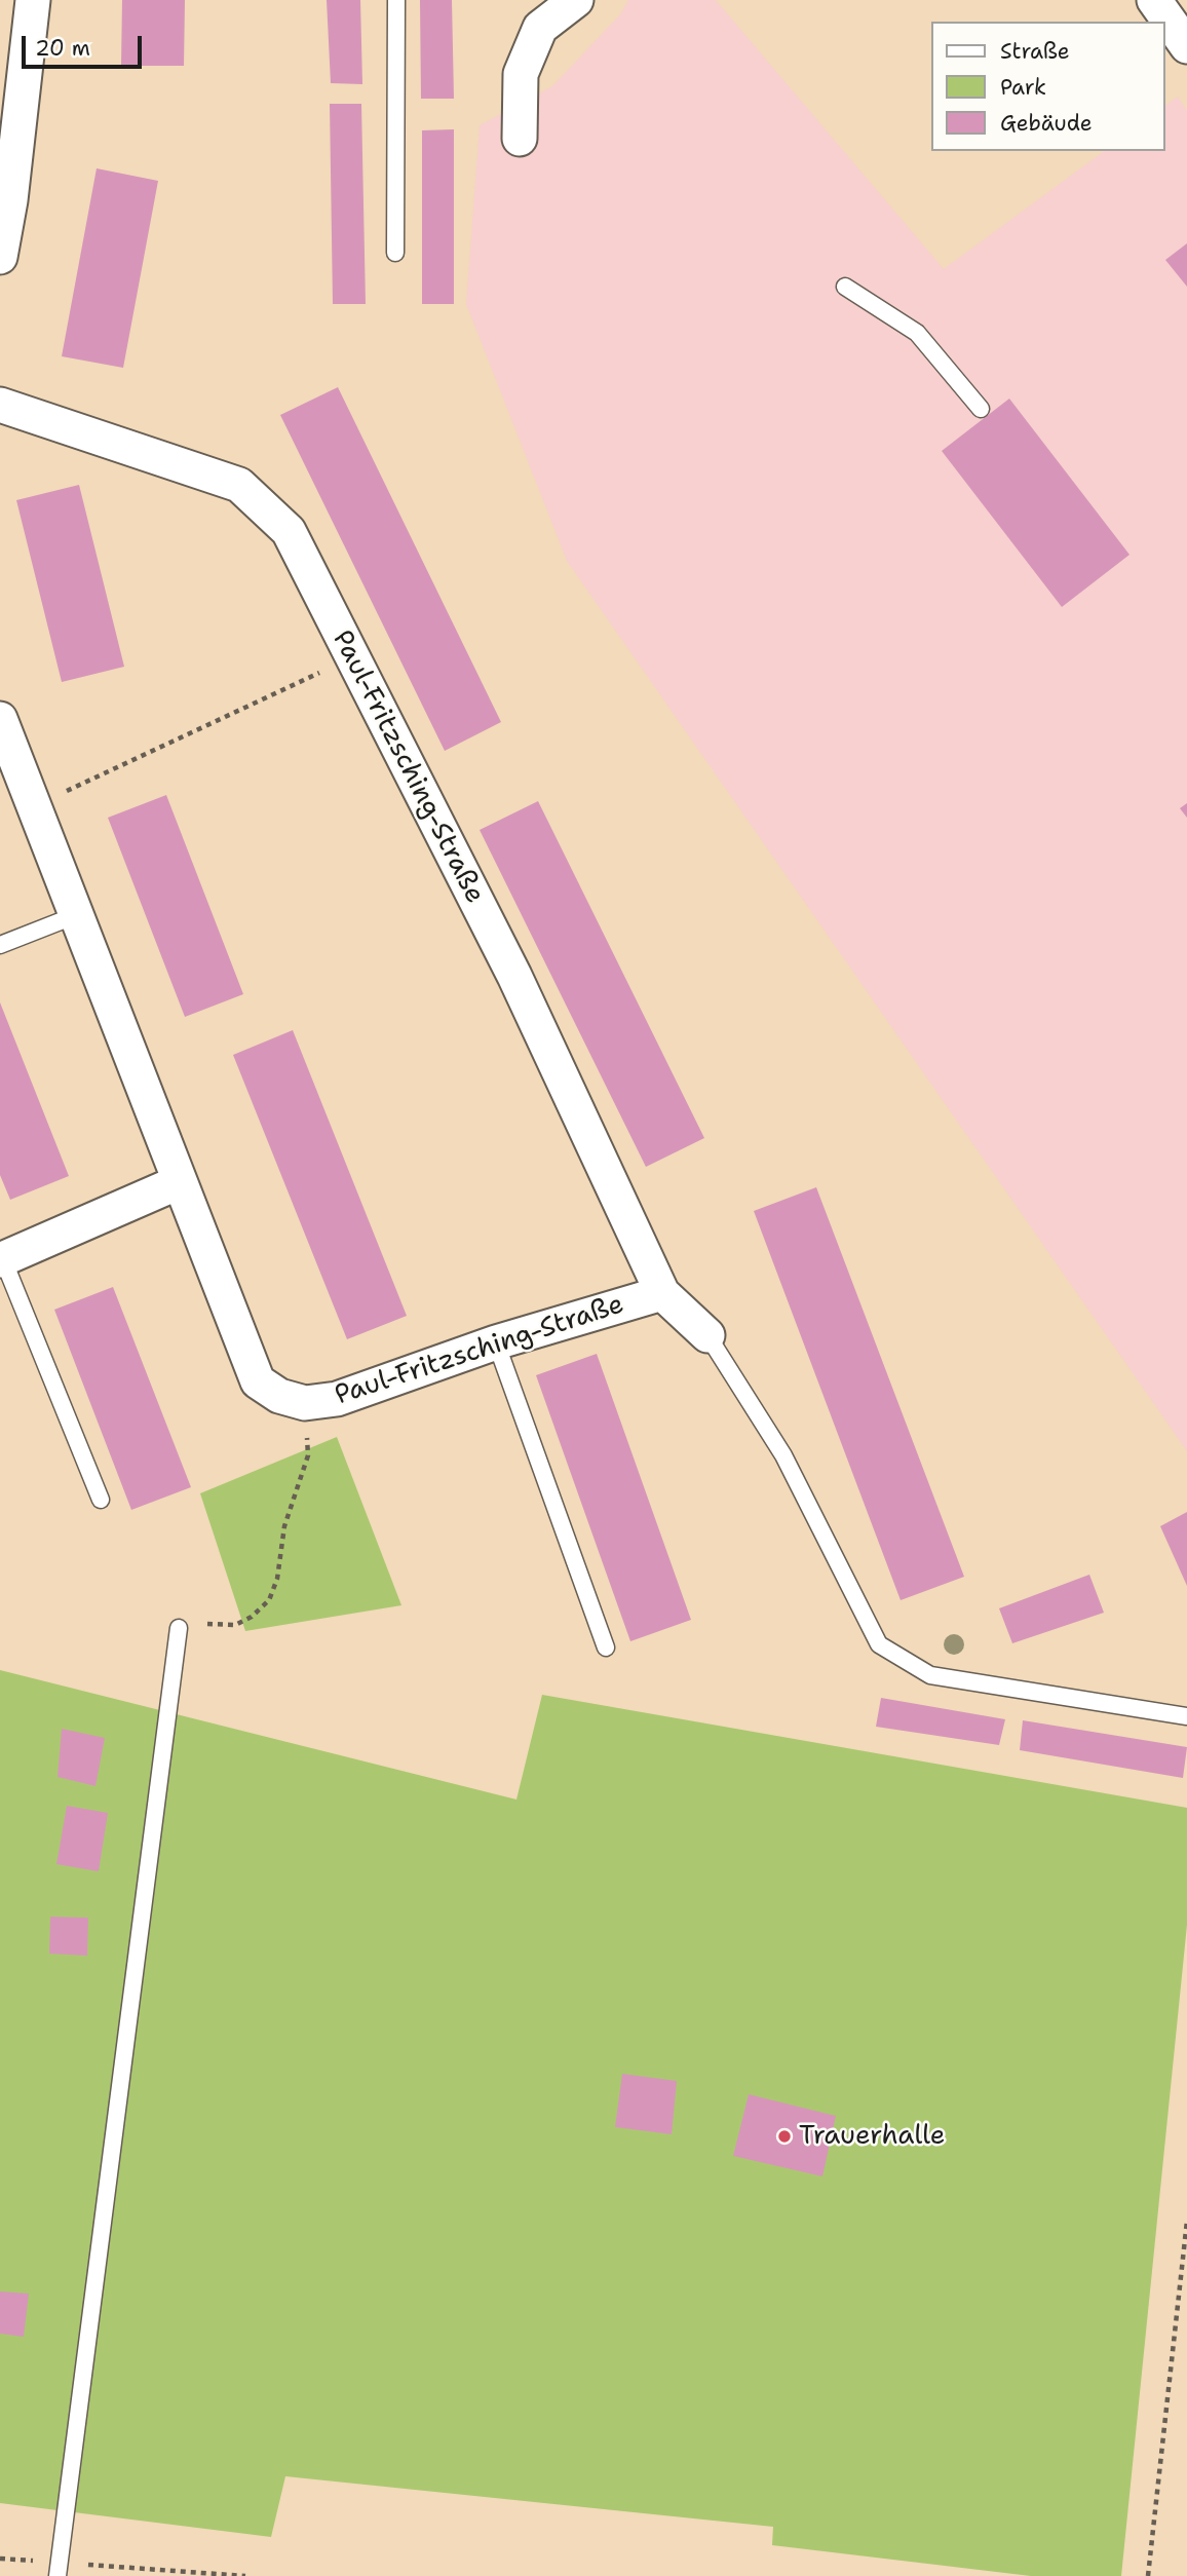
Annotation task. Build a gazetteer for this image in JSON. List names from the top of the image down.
{
  "streets": {
    "street": ["Paul-Fritzsching-Straße"]
  },
  "places": ["Trauerhalle"],
  "legend": ["Straße", "Park", "Gebäude"],
  "scale_bar": "20 m"
}
